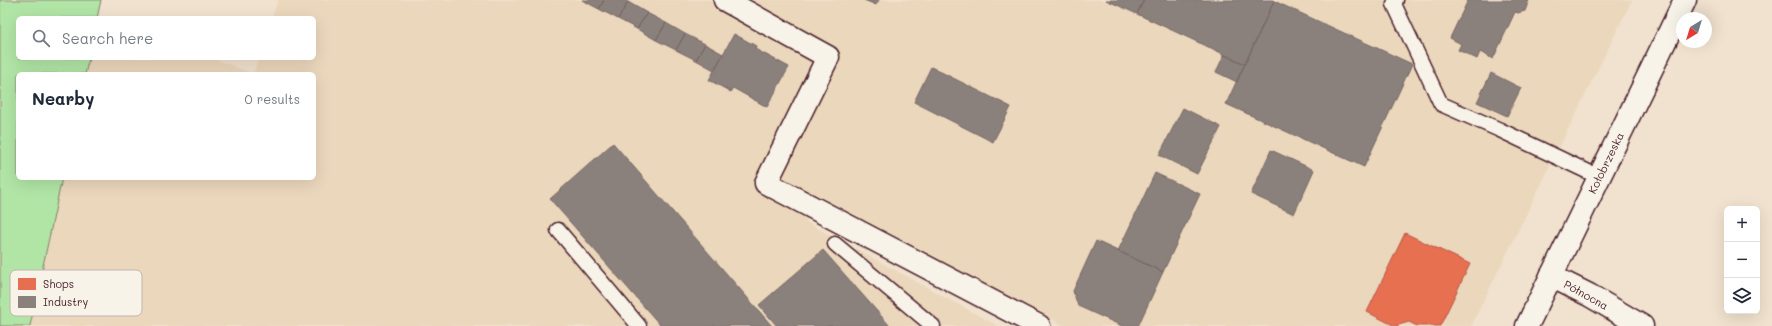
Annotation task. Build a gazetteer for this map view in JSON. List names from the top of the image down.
{
  "streets": {
    "street": ["Kołobrzeska", "Północna"]
  },
  "crossings": [
    ["Kołobrzeska", "Północna"]
  ],
  "legend": ["Shops", "Industry"],
  "north": "bottom left",
  "page": {
    "search": "Search here",
    "heading": ["Nearby", "0 results"],
    "map_buttons": ["+", "−"]
  }
}
